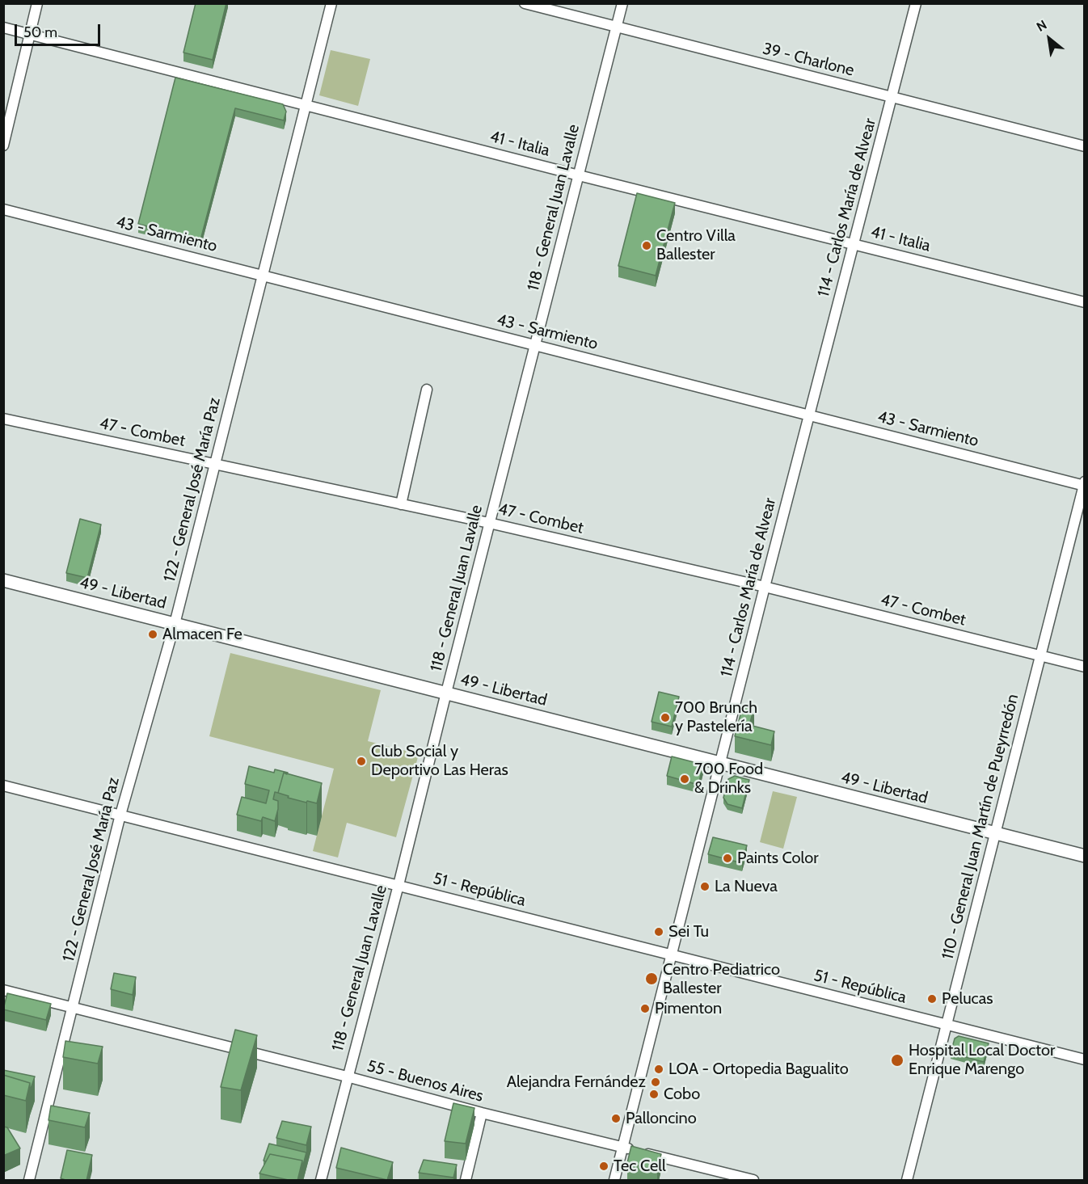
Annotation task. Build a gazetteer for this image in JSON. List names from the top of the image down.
{
  "streets": {
    "street": [
      "39 - Charlone",
      "41 - Italia",
      "118 - General Juan Lavalle",
      "114 - Carlos María de Alvear",
      "43 - Sarmiento",
      "47 - Combet",
      "122 - General José María Paz",
      "49 - Libertad",
      "110 - General Juan Martín de Pueyrredón",
      "51 - República",
      "55 - Buenos Aires"
    ]
  },
  "crossings": [
    ["39 - Charlone", "118 - General Juan Lavalle"],
    ["39 - Charlone", "114 - Carlos María de Alvear"],
    ["41 - Italia", "118 - General Juan Lavalle"],
    ["41 - Italia", "114 - Carlos María de Alvear"],
    ["41 - Italia", "122 - General José María Paz"],
    ["118 - General Juan Lavalle", "43 - Sarmiento"],
    ["118 - General Juan Lavalle", "47 - Combet"],
    ["118 - General Juan Lavalle", "49 - Libertad"],
    ["118 - General Juan Lavalle", "51 - República"],
    ["118 - General Juan Lavalle", "55 - Buenos Aires"],
    ["114 - Carlos María de Alvear", "43 - Sarmiento"],
    ["114 - Carlos María de Alvear", "47 - Combet"],
    ["114 - Carlos María de Alvear", "49 - Libertad"],
    ["114 - Carlos María de Alvear", "51 - República"],
    ["114 - Carlos María de Alvear", "55 - Buenos Aires"],
    ["43 - Sarmiento", "122 - General José María Paz"],
    ["43 - Sarmiento", "110 - General Juan Martín de Pueyrredón"],
    ["47 - Combet", "122 - General José María Paz"],
    ["47 - Combet", "110 - General Juan Martín de Pueyrredón"],
    ["122 - General José María Paz", "49 - Libertad"],
    ["122 - General José María Paz", "51 - República"],
    ["122 - General José María Paz", "55 - Buenos Aires"],
    ["49 - Libertad", "110 - General Juan Martín de Pueyrredón"],
    ["110 - General Juan Martín de Pueyrredón", "51 - República"]
  ],
  "places": [
    "Centro Villa Ballester",
    "Almacen Fe",
    "700 Brunch y Pastelería",
    "Club Social y Deportivo Las Heras",
    "700 Food & Drinks",
    "Paints Color",
    "La Nueva",
    "Sei Tu",
    "Centro Pediatrico Ballester",
    "Pelucas",
    "Pimenton",
    "Hospital Local Doctor Enrique Marengo",
    "LOA - Ortopedia Bagualito",
    "Alejandra Fernández",
    "Cobo",
    "Palloncino",
    "Tec Cell"
  ],
  "scale_bar": "50 m",
  "north": "top left"
}
